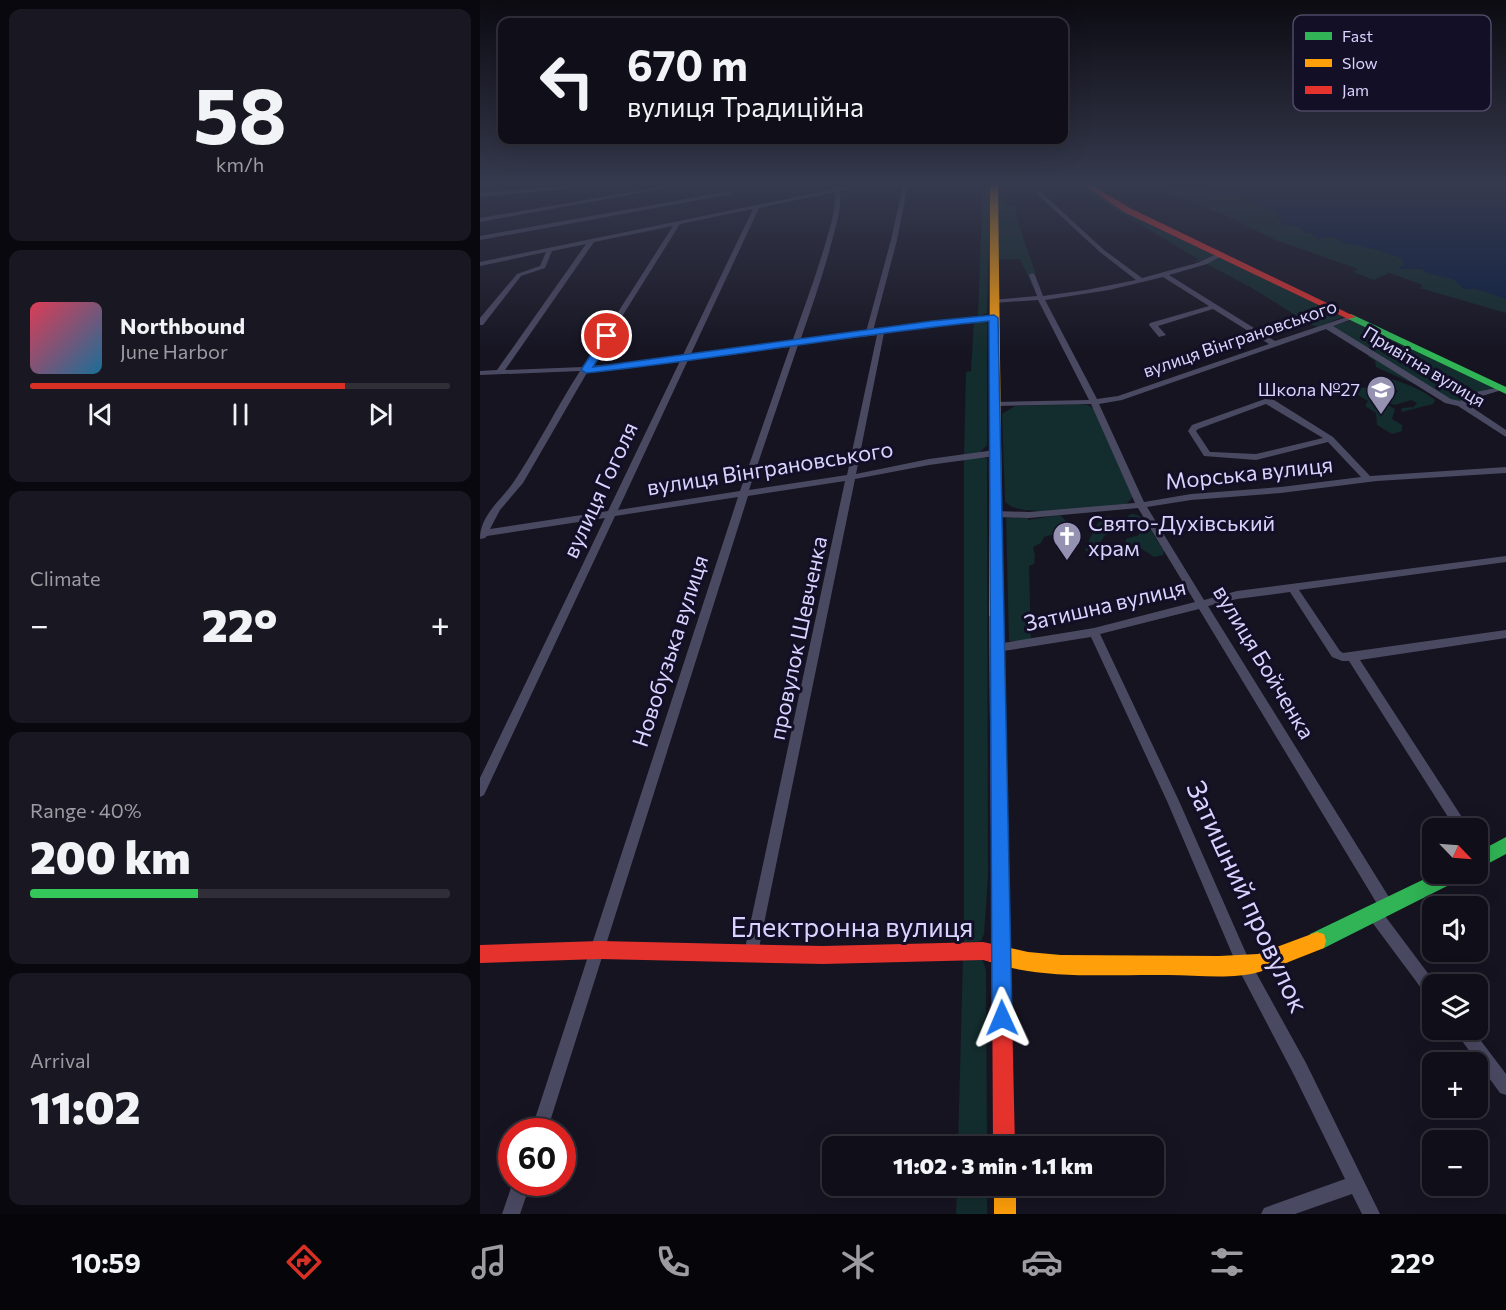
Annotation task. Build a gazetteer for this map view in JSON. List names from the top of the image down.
{
  "streets": {
    "street": [
      "вулиця Вінграновського",
      "Привітна вулиця",
      "Морська вулиця",
      "вулиця Гоголя",
      "Затишна вулиця",
      "провулок Шевченка",
      "Новобузька вулиця",
      "вулиця Бойченка",
      "Затишний провулок",
      "Електронна вулиця"
    ]
  },
  "crossings": [
    ["вулиця Вінграновського", "Привітна вулиця"],
    ["вулиця Вінграновського", "вулиця Гоголя"],
    ["вулиця Вінграновського", "провулок Шевченка"],
    ["вулиця Вінграновського", "Новобузька вулиця"],
    ["вулиця Вінграновського", "вулиця Бойченка"],
    ["Морська вулиця", "вулиця Бойченка"],
    ["Затишна вулиця", "вулиця Бойченка"],
    ["Затишна вулиця", "Затишний провулок"],
    ["провулок Шевченка", "Електронна вулиця"],
    ["Новобузька вулиця", "Електронна вулиця"],
    ["вулиця Бойченка", "Електронна вулиця"],
    ["Затишний провулок", "Електронна вулиця"]
  ],
  "places": {
    "school or university": ["Школа №27"],
    "church": ["Свято-Духівський храм"]
  },
  "legend": ["Fast", "Slow", "Jam"],
  "north": "bottom right",
  "page": {
    "tile": [
      ["58", "km/h"],
      "Climate",
      ["Range · 40%", "200 km"],
      ["Arrival", "11:02"]
    ],
    "turn": ["670 m", "вулиця Традиційна"],
    "song": ["Northbound", "June Harbor"],
    "heat": ["−", "22°", "+"],
    "map_buttons": ["+", "−"],
    "limit": "60",
    "trip": "11:02 · 3 min · 1.1 km",
    "tabs": ["10:59", "22°"]
  }
}
